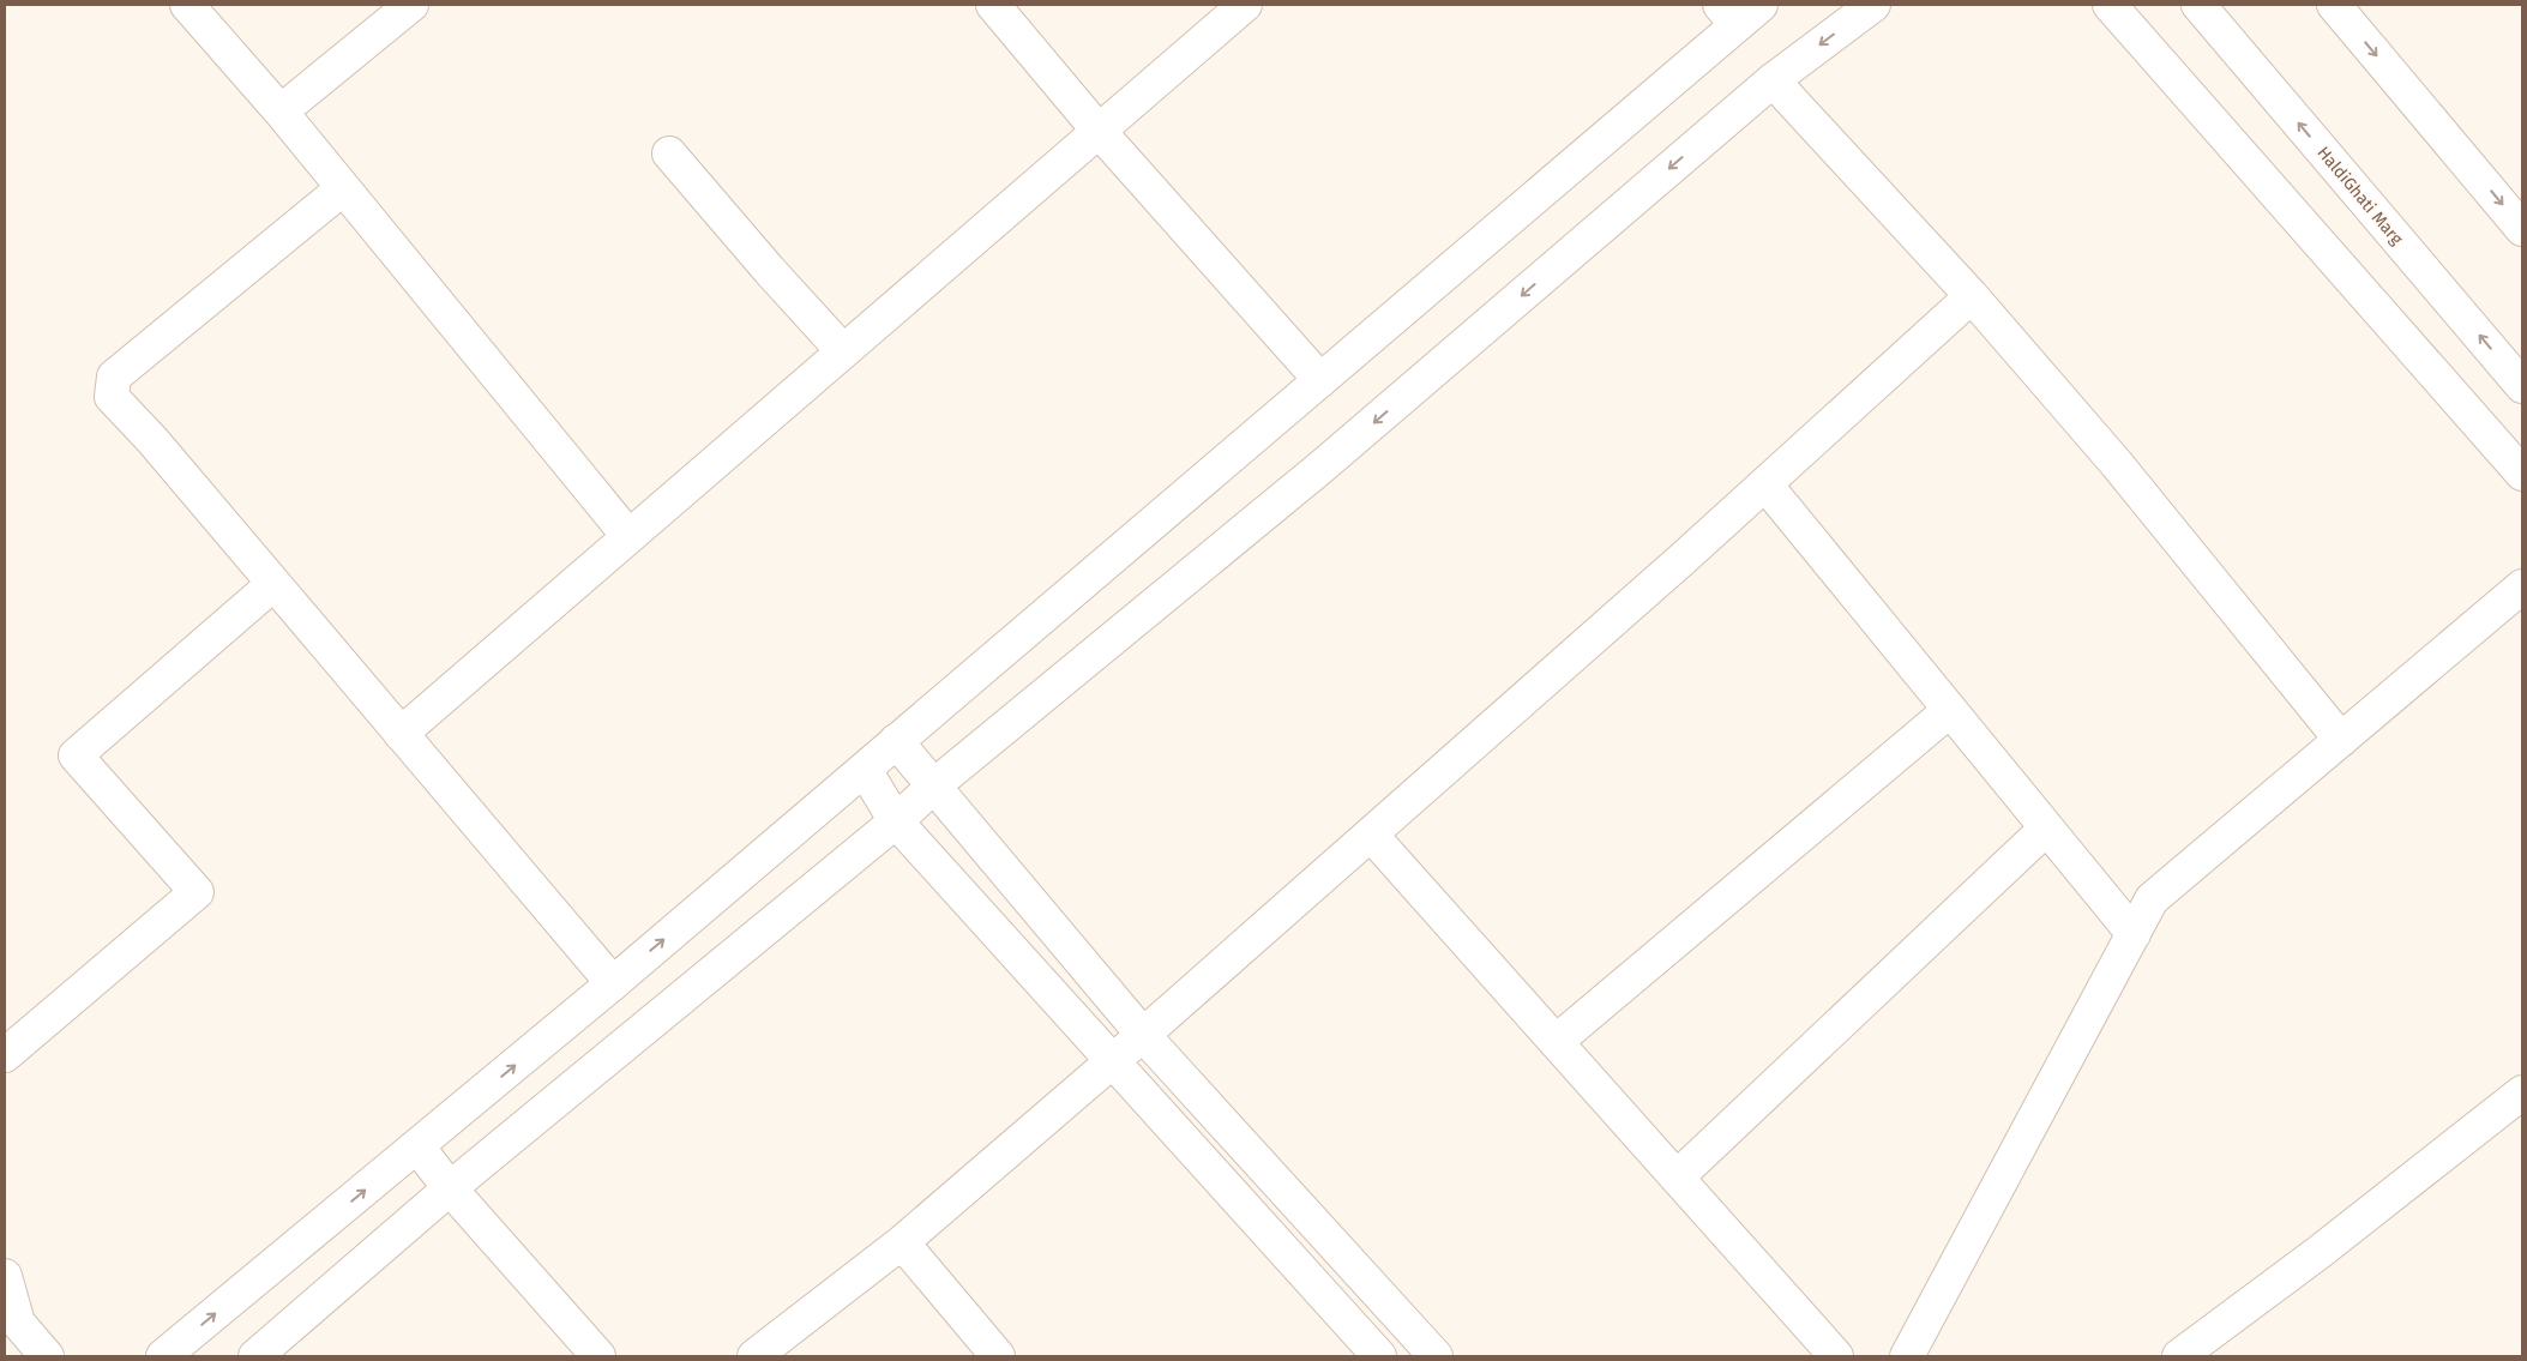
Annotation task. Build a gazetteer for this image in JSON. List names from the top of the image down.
{
  "streets": {
    "street": ["HaldiGhati Marg"]
  }
}
